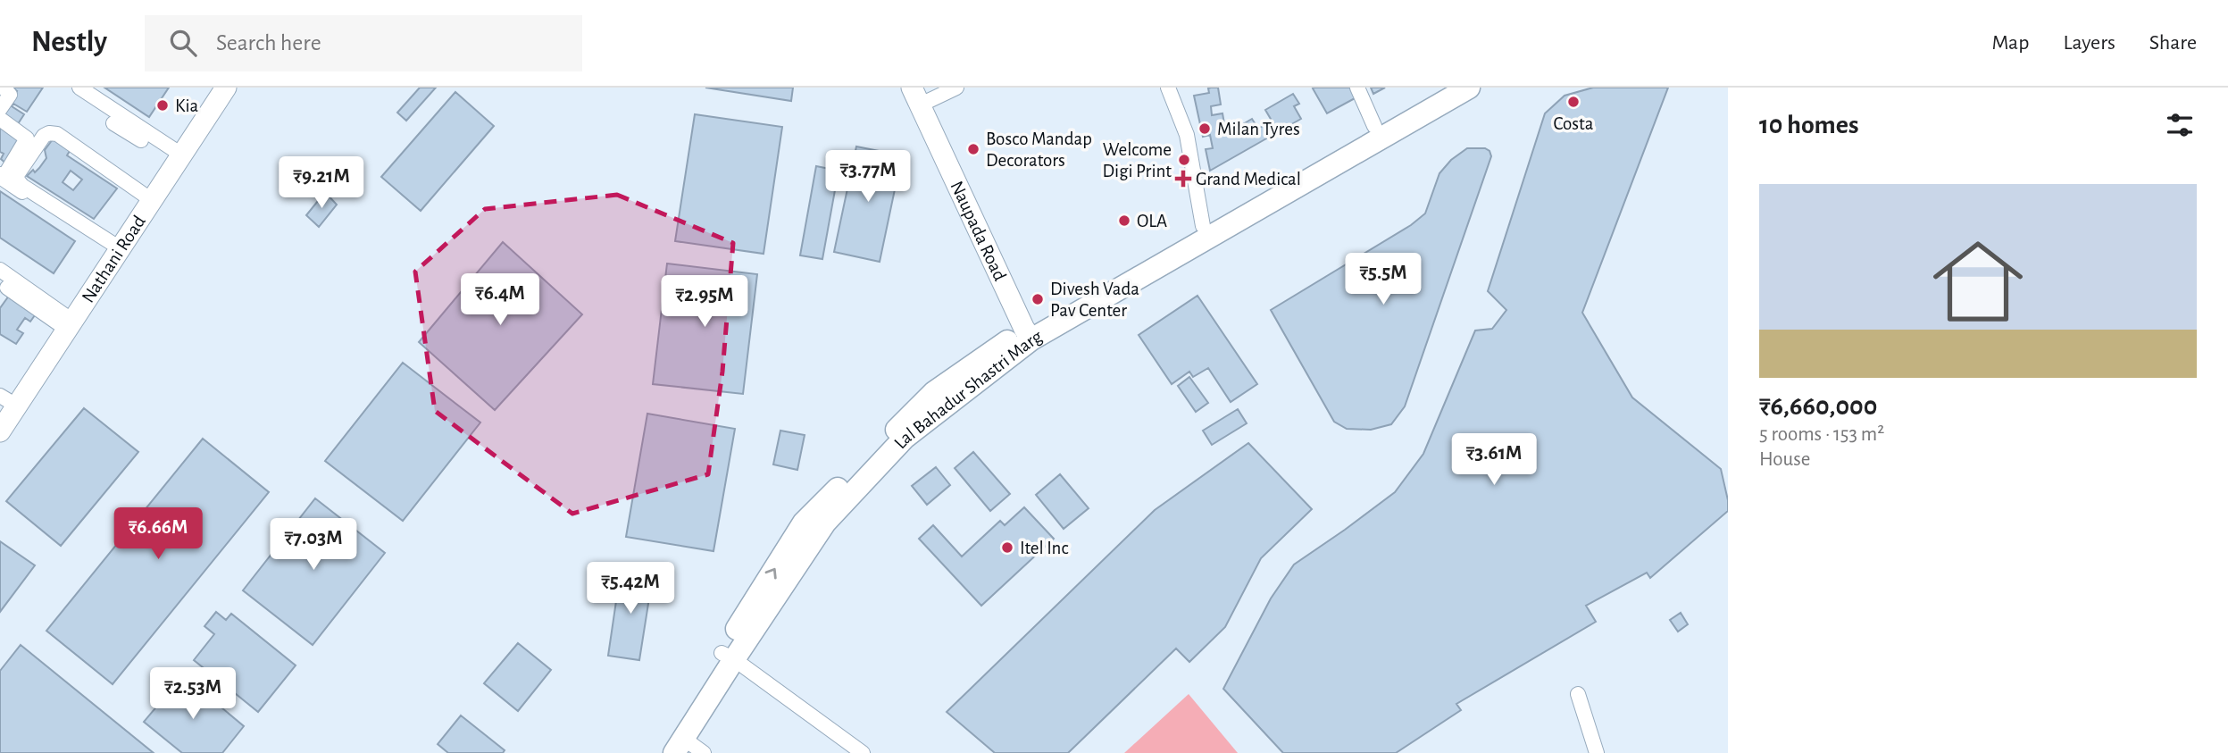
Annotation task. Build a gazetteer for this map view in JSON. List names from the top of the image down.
{
  "streets": {
    "main road": ["Lal Bahadur Shastri Marg"],
    "street": ["Naupada Road", "Nathani Road"]
  },
  "crossings": [
    ["Naupada Road", "Lal Bahadur Shastri Marg"]
  ],
  "places": {
    "other": [
      "Costa",
      "Kia",
      "Milan Tyres",
      "Bosco Mandap Decorators",
      "Welcome Digi Print",
      "OLA",
      "Divesh Vada Pav Center",
      "Itel Inc"
    ],
    "health": ["Grand Medical"]
  },
  "page": {
    "header": "Nestly",
    "search": "Search here",
    "nav": ["Map", "Layers", "Share"],
    "heading": "10 homes",
    "price": [
      "₹3.77M",
      "₹9.21M",
      "₹5.5M",
      "₹6.4M",
      "₹2.95M",
      "₹3.61M",
      "₹6.66M",
      "₹7.03M",
      "₹5.42M",
      "₹2.53M"
    ],
    "list": [
      {
        "name": "₹6,660,000",
        "note": "5 rooms · 153 m² · House"
      }
    ]
  }
}
